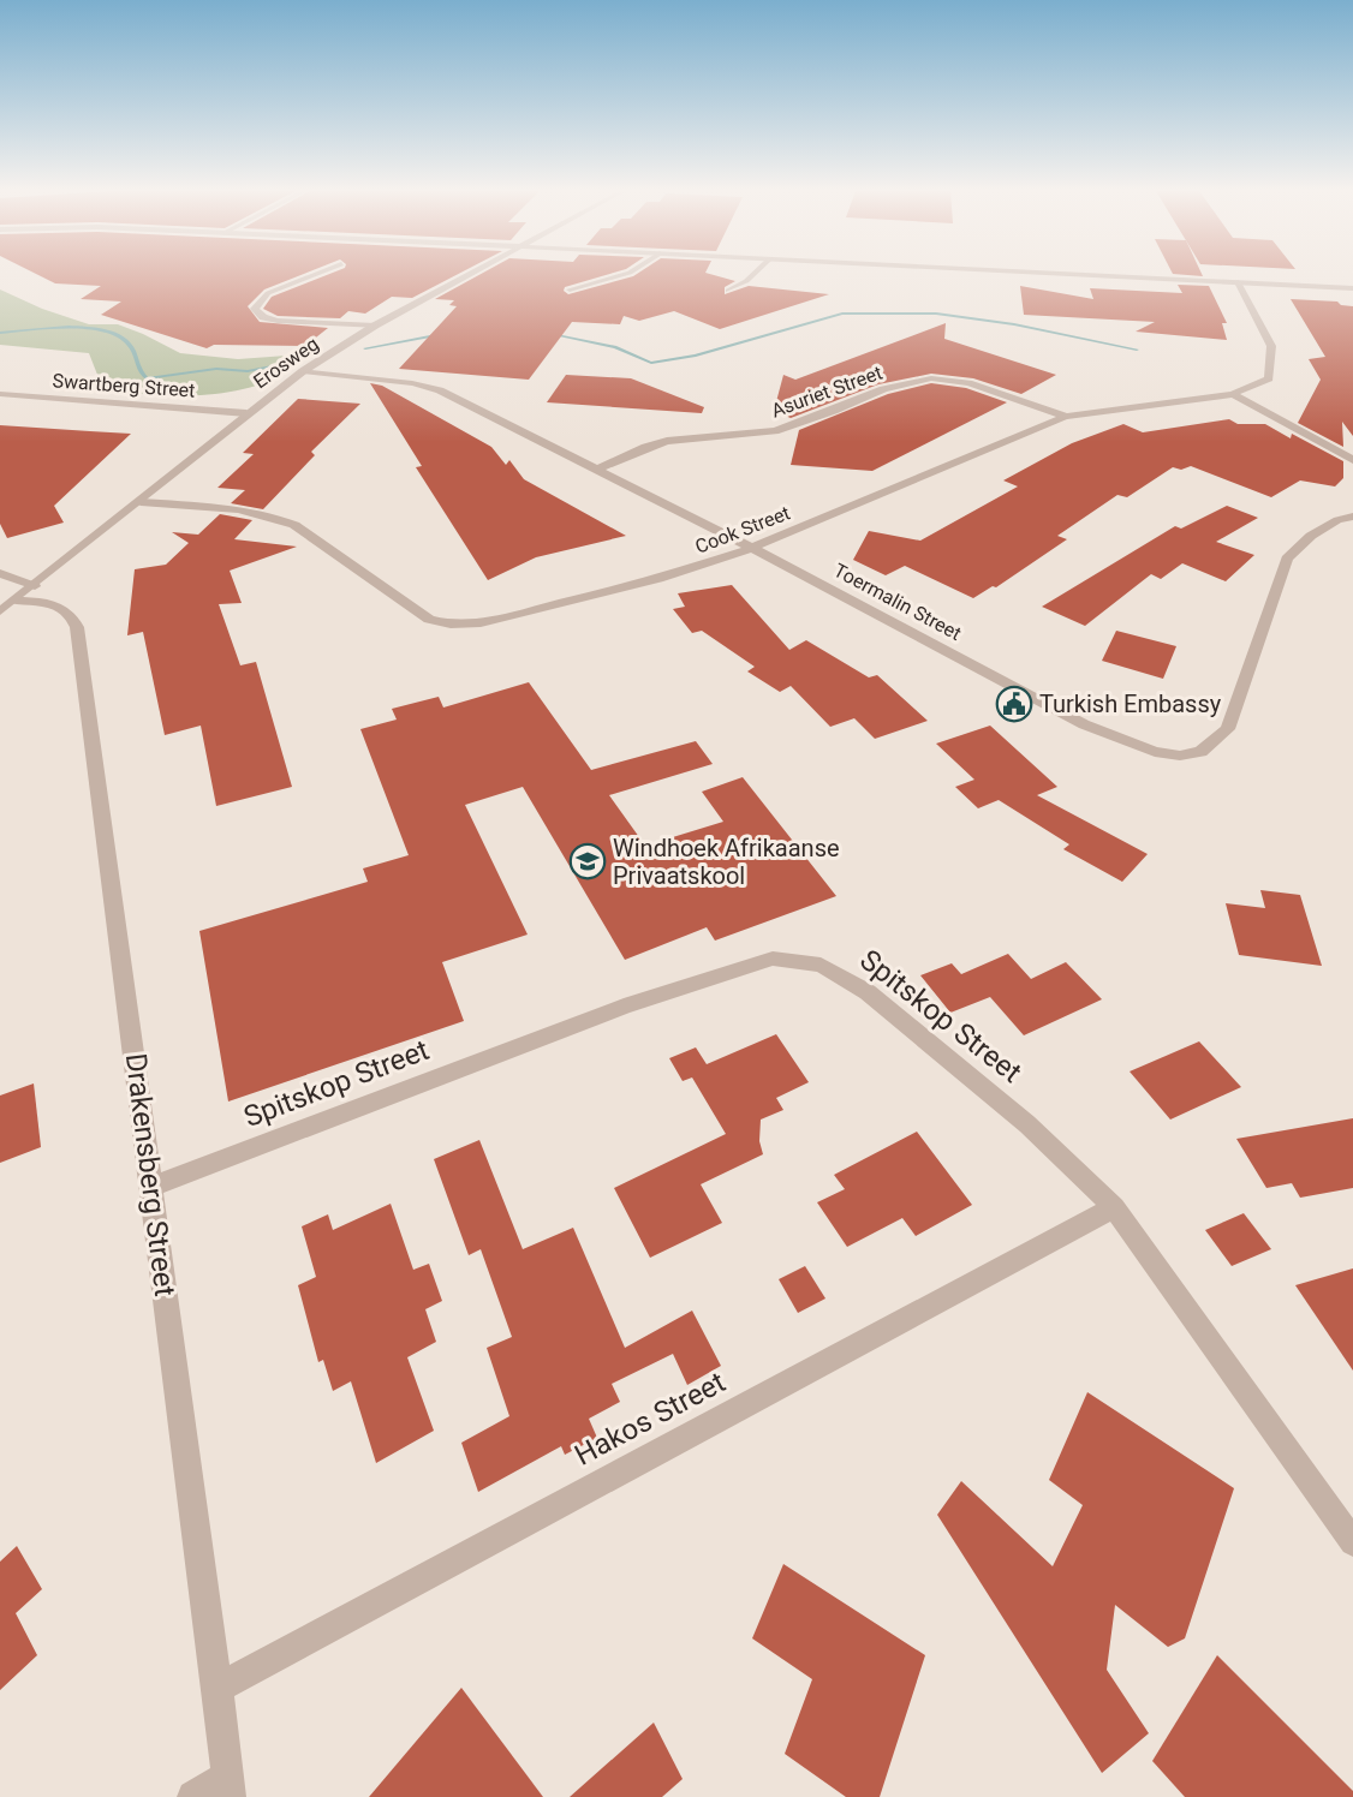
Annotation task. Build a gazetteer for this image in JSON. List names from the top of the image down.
{
  "streets": {
    "street": [
      "Erosweg",
      "Swartberg Street",
      "Asuriet Street",
      "Cook Street",
      "Toermalin Street",
      "Spitskop Street",
      "Drakensberg Street",
      "Hakos Street"
    ]
  },
  "crossings": [
    ["Erosweg", "Swartberg Street"],
    ["Erosweg", "Cook Street"],
    ["Erosweg", "Toermalin Street"],
    ["Erosweg", "Drakensberg Street"],
    ["Asuriet Street", "Cook Street"],
    ["Asuriet Street", "Toermalin Street"],
    ["Cook Street", "Toermalin Street"],
    ["Spitskop Street", "Drakensberg Street"],
    ["Spitskop Street", "Hakos Street"],
    ["Drakensberg Street", "Hakos Street"]
  ],
  "places": {
    "public building": ["Turkish Embassy"],
    "school or university": ["Windhoek Afrikaanse Privaatskool"]
  }
}
